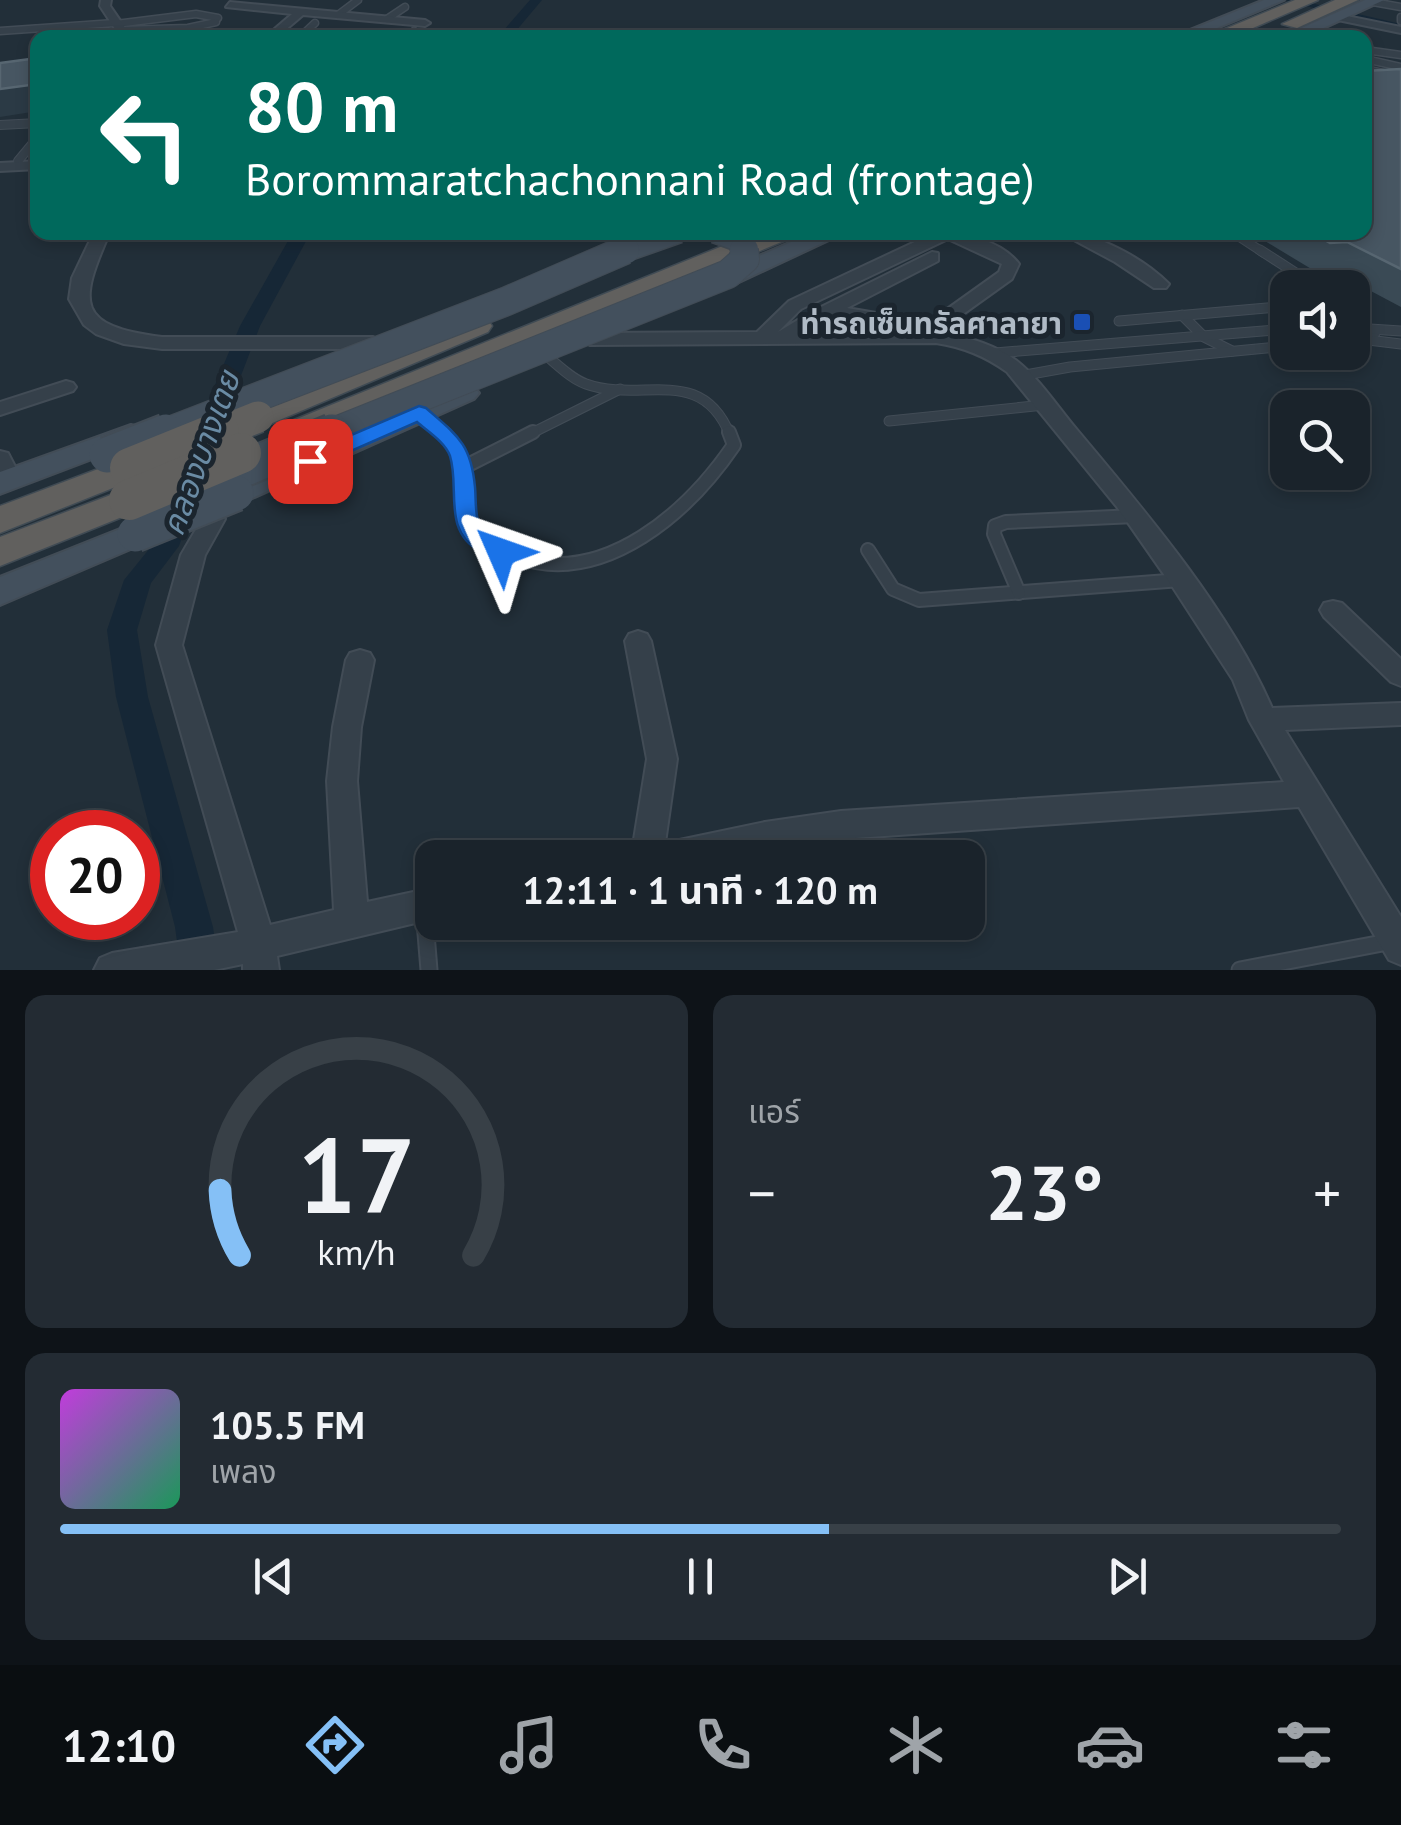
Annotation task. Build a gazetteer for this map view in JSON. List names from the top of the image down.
{
  "water": ["คลองบางเตย"],
  "places": {
    "transit": ["ท่ารถเซ็นทรัลศาลายา"]
  },
  "page": {
    "turn": ["80 m", "Borommaratchachonnani Road (frontage)"],
    "limit": "20",
    "trip": "12:11 · 1 นาที · 120 m",
    "tile": "แอร์",
    "heat": ["−", "23°", "+"],
    "song": ["105.5 FM", "เพลง"],
    "tabs": "12:10",
    "gauge": ["17", "km/h"]
  }
}
